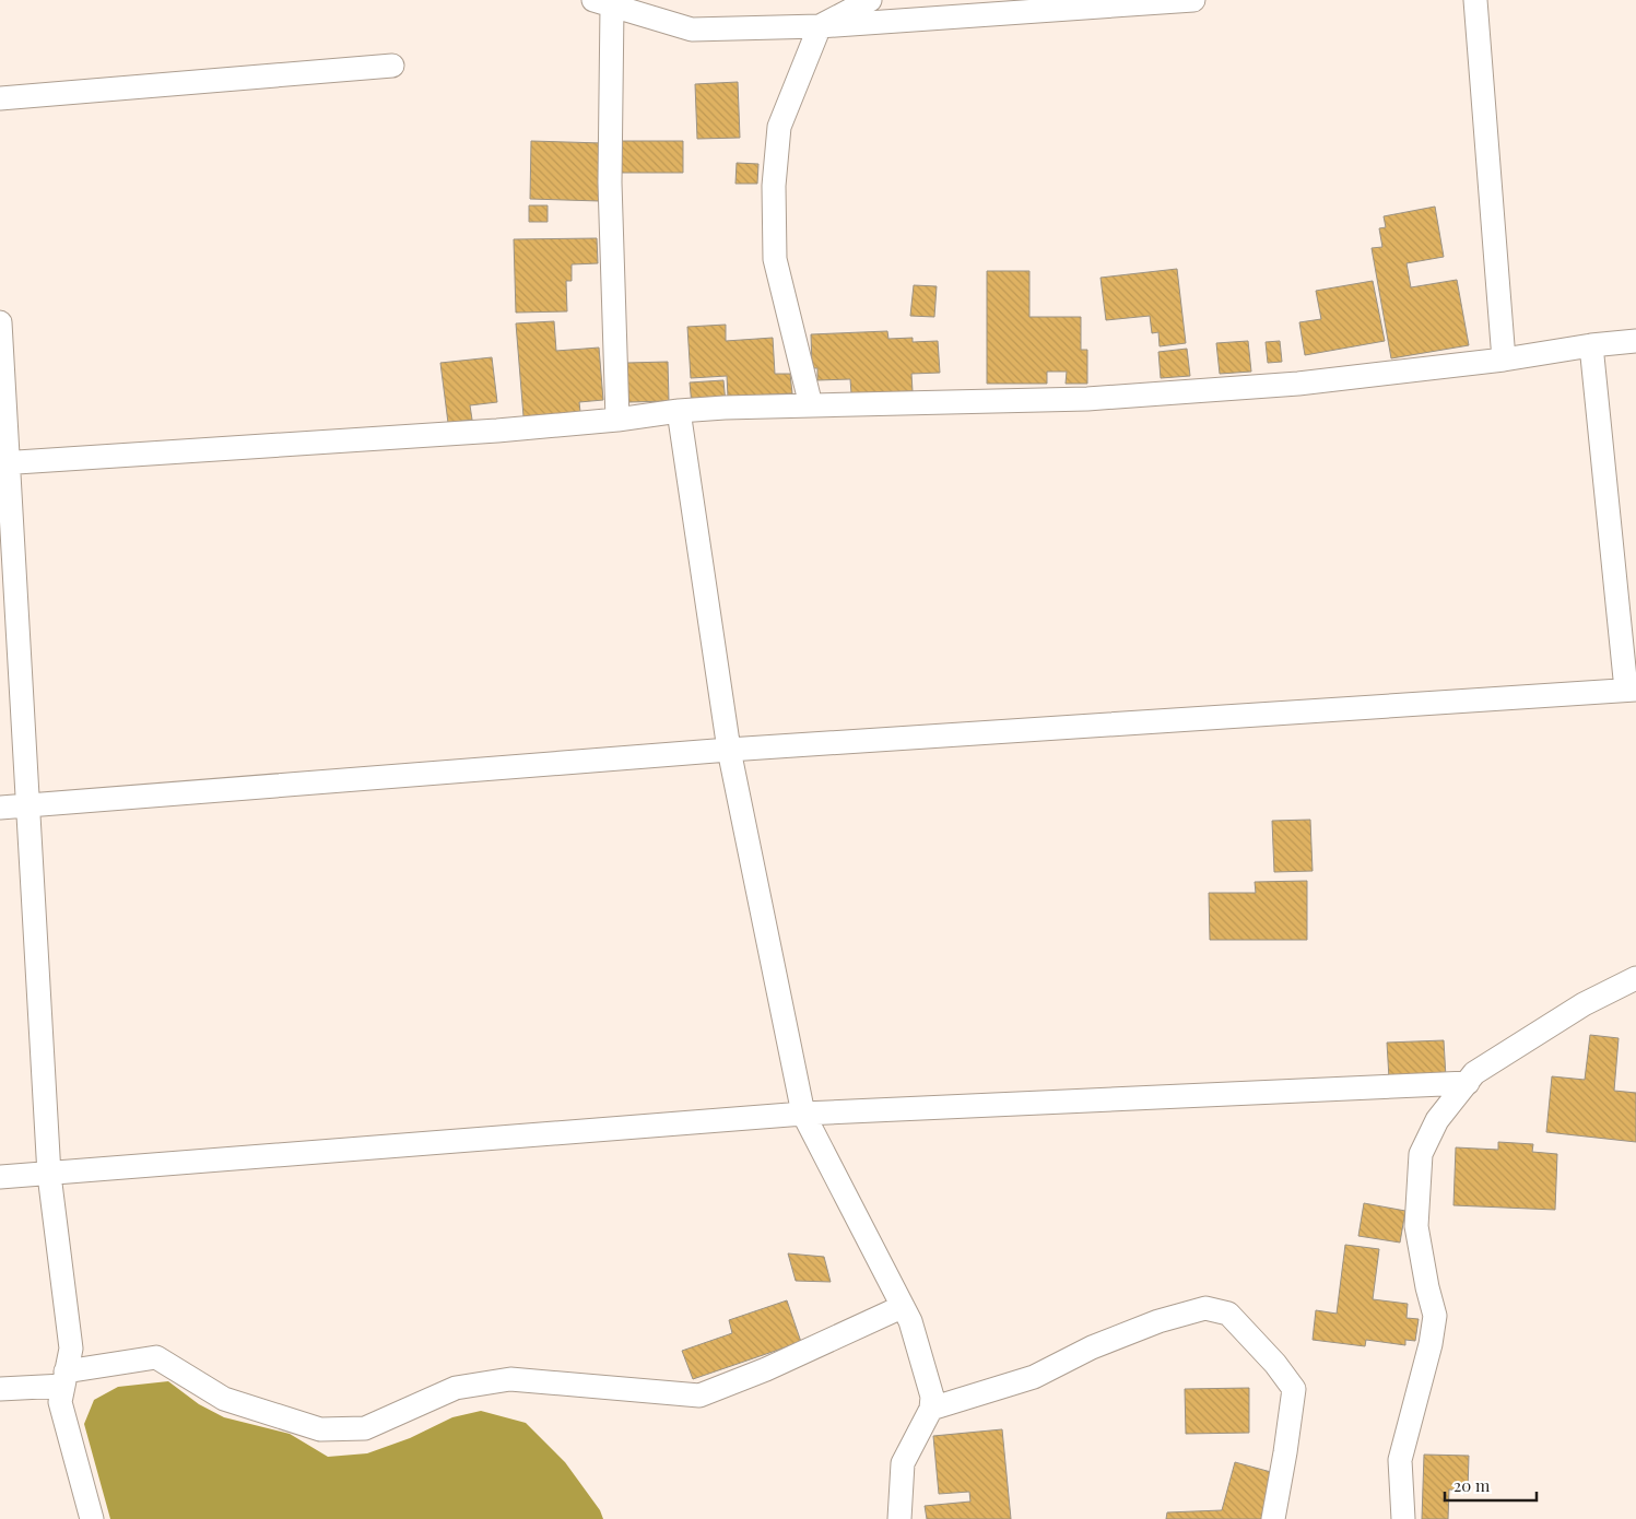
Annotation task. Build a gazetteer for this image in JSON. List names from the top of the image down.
{
  "scale_bar": "20 m"
}
